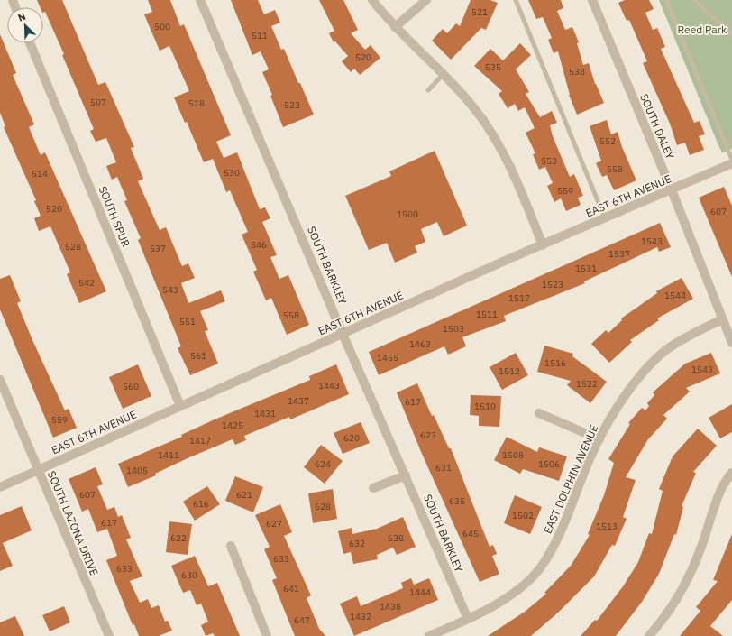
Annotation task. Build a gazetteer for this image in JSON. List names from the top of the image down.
{
  "streets": {
    "street": [
      "SOUTH DALEY",
      "EAST 6TH AVENUE",
      "SOUTH SPUR",
      "SOUTH BARKLEY",
      "EAST DOLPHIN AVENUE",
      "SOUTH LAZONA DRIVE"
    ]
  },
  "crossings": [
    ["SOUTH DALEY", "EAST 6TH AVENUE"],
    ["SOUTH DALEY", "EAST DOLPHIN AVENUE"],
    ["EAST 6TH AVENUE", "SOUTH SPUR"],
    ["EAST 6TH AVENUE", "SOUTH BARKLEY"],
    ["EAST 6TH AVENUE", "SOUTH LAZONA DRIVE"],
    ["SOUTH BARKLEY", "EAST DOLPHIN AVENUE"]
  ],
  "parks": ["Reed Park"],
  "house_numbers": [
    "521",
    "500",
    "511",
    "520",
    "535",
    "538",
    "507",
    "518",
    "523",
    "552",
    "553",
    "558",
    "530",
    "514",
    "559",
    "520",
    "607",
    "1500",
    "1543",
    "546",
    "528",
    "537",
    "1537",
    "1531",
    "542",
    "1523",
    "543",
    "1544",
    "1517",
    "1511",
    "558",
    "551",
    "1503",
    "1463",
    "561",
    "1455",
    "1516",
    "1543",
    "1512",
    "1522",
    "1443",
    "560",
    "1437",
    "617",
    "1510",
    "1431",
    "559",
    "1425",
    "623",
    "620",
    "1417",
    "1411",
    "1508",
    "624",
    "1506",
    "631",
    "1405",
    "607",
    "621",
    "635",
    "616",
    "628",
    "1502",
    "617",
    "627",
    "1513",
    "645",
    "622",
    "638",
    "632",
    "633",
    "633",
    "630",
    "641",
    "1444",
    "1438",
    "1432",
    "647"
  ],
  "north": "top left"
}
